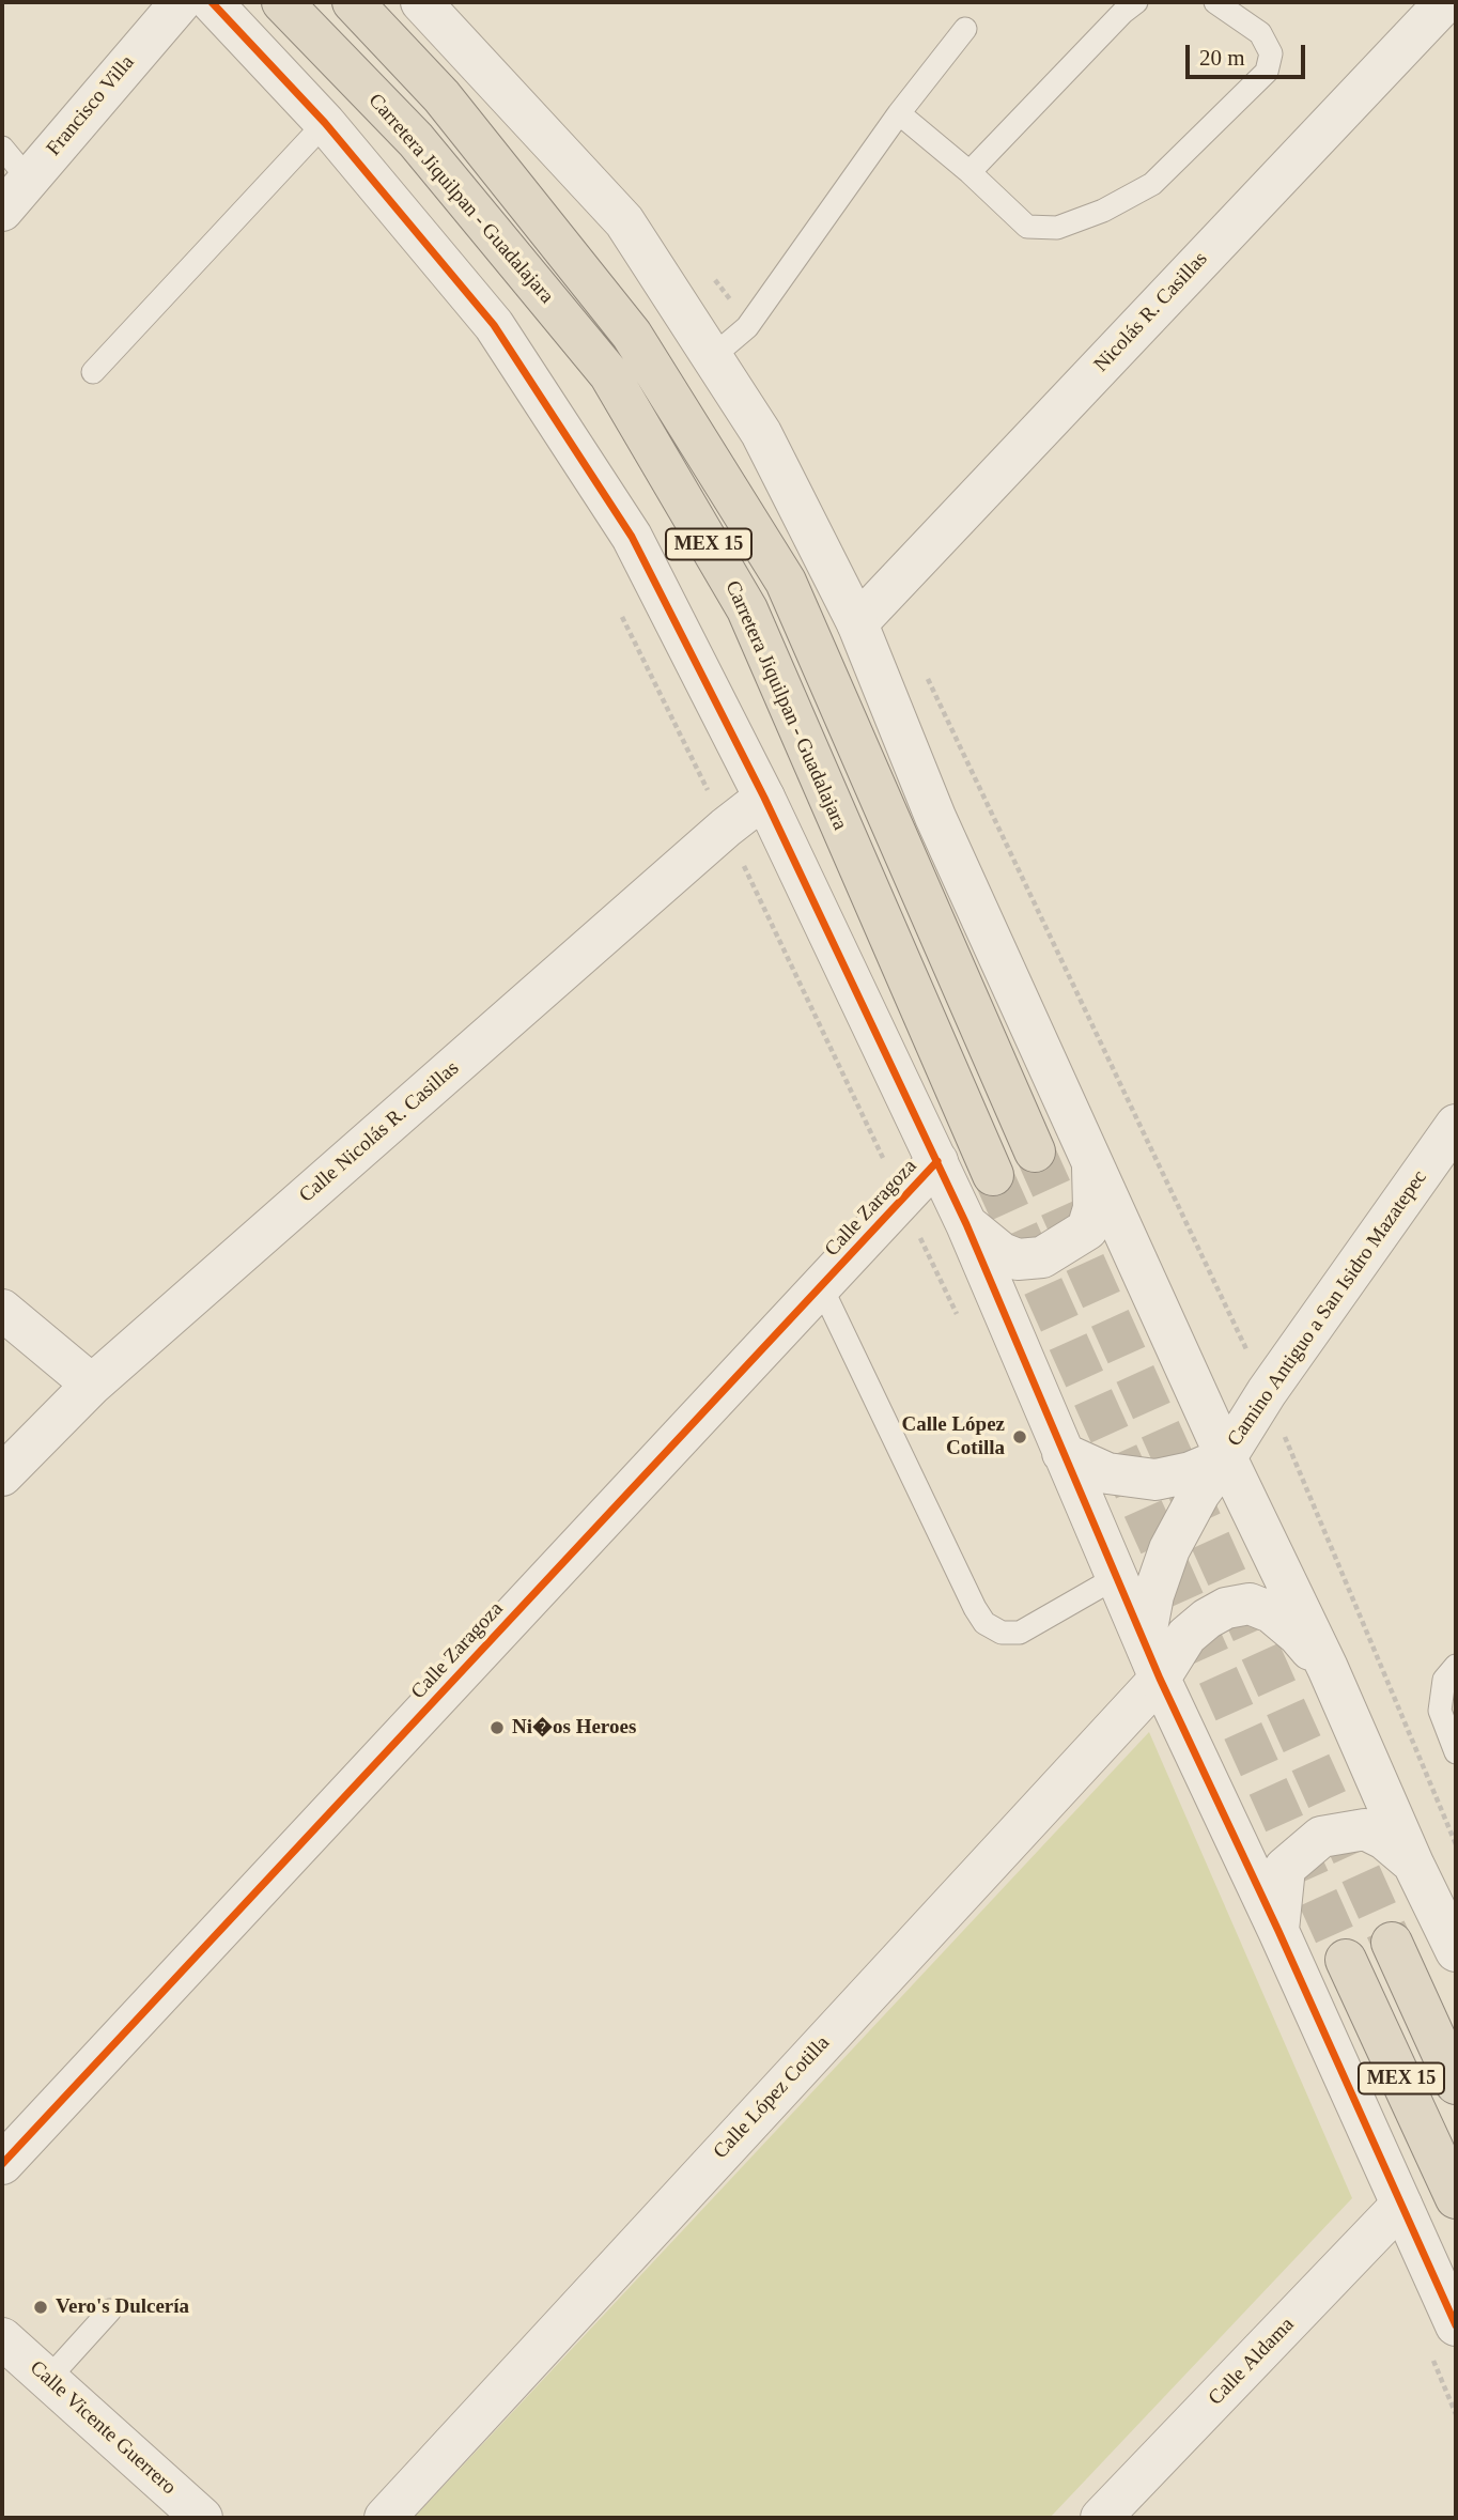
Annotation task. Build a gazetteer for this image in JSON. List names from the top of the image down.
{
  "streets": {
    "highway": ["Carretera Jiquilpan - Guadalajara", "MEX 15"],
    "street": [
      "Francisco Villa",
      "Nicolás R. Casillas",
      "Calle Nicolás R. Casillas",
      "Calle Zaragoza",
      "Camino Antiguo a San Isidro Mazatepec",
      "Calle López Cotilla",
      "Calle Aldama",
      "Calle Vicente Guerrero"
    ]
  },
  "places": ["Calle López Cotilla", "Ni�os Heroes", "Vero's Dulcería"],
  "scale_bar": "20 m"
}
